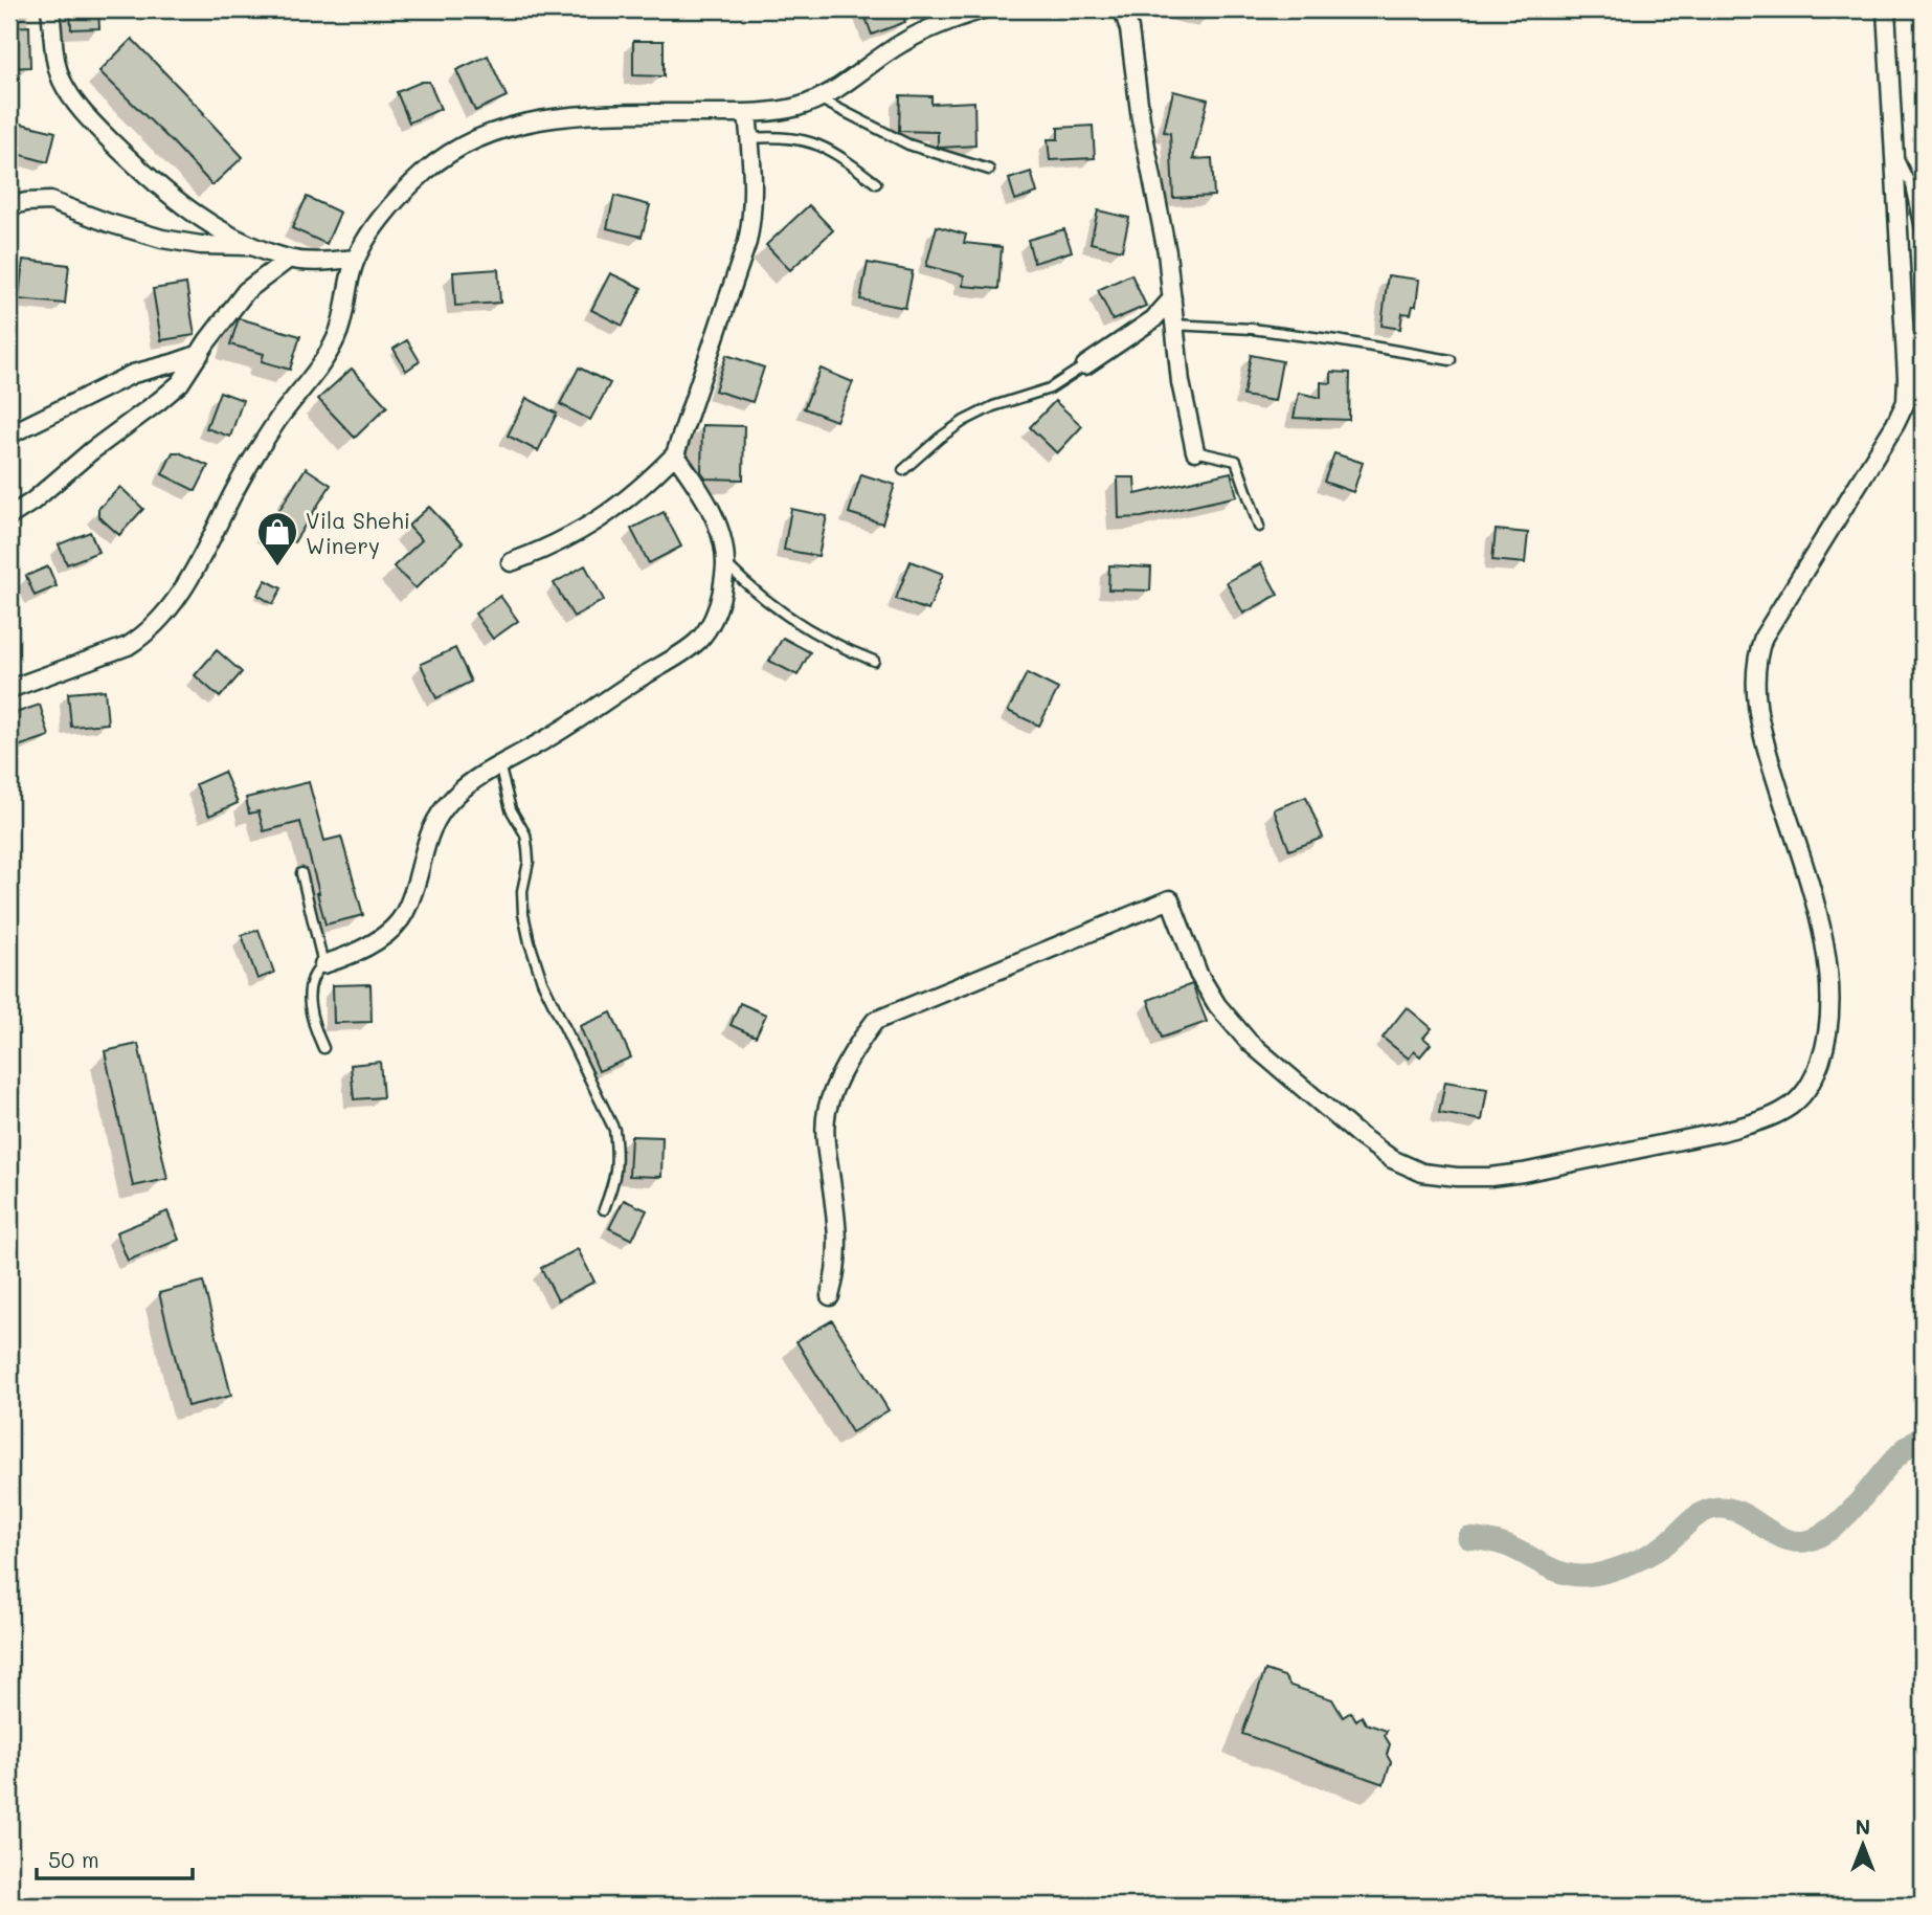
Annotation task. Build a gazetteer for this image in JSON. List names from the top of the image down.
{
  "places": {
    "shop": ["Vila Shehi Winery"]
  },
  "scale_bar": "50 m",
  "north": "top"
}
